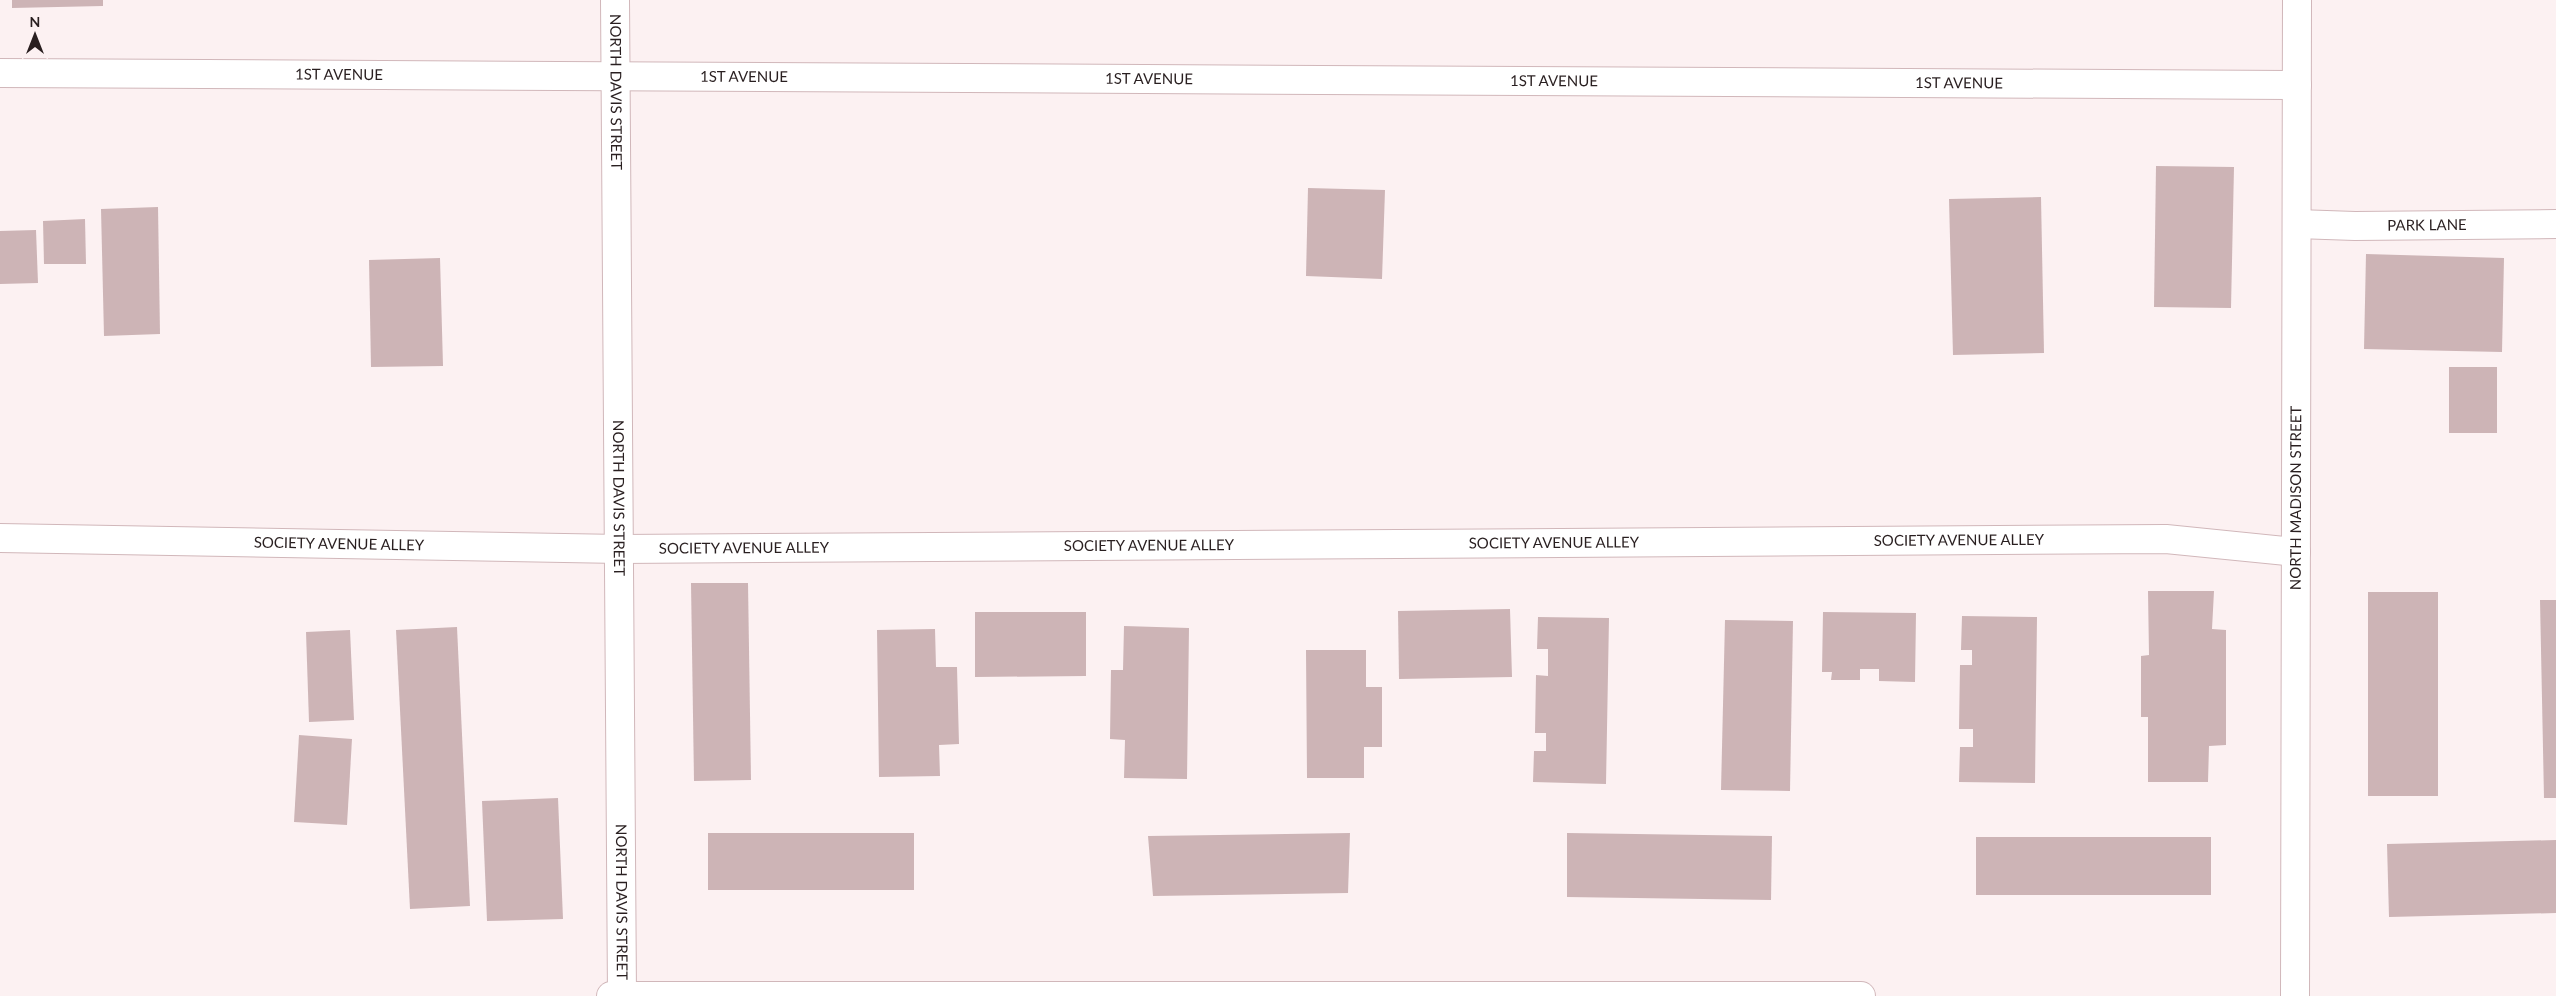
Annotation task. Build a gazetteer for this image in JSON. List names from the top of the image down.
{
  "streets": {
    "street": [
      "1ST AVENUE",
      "NORTH DAVIS STREET",
      "PARK LANE",
      "NORTH MADISON STREET",
      "SOCIETY AVENUE ALLEY"
    ]
  },
  "crossings": [
    ["1ST AVENUE", "NORTH DAVIS STREET"],
    ["1ST AVENUE", "NORTH MADISON STREET"],
    ["NORTH DAVIS STREET", "SOCIETY AVENUE ALLEY"],
    ["PARK LANE", "NORTH MADISON STREET"],
    ["NORTH MADISON STREET", "SOCIETY AVENUE ALLEY"]
  ],
  "north": "top"
}
